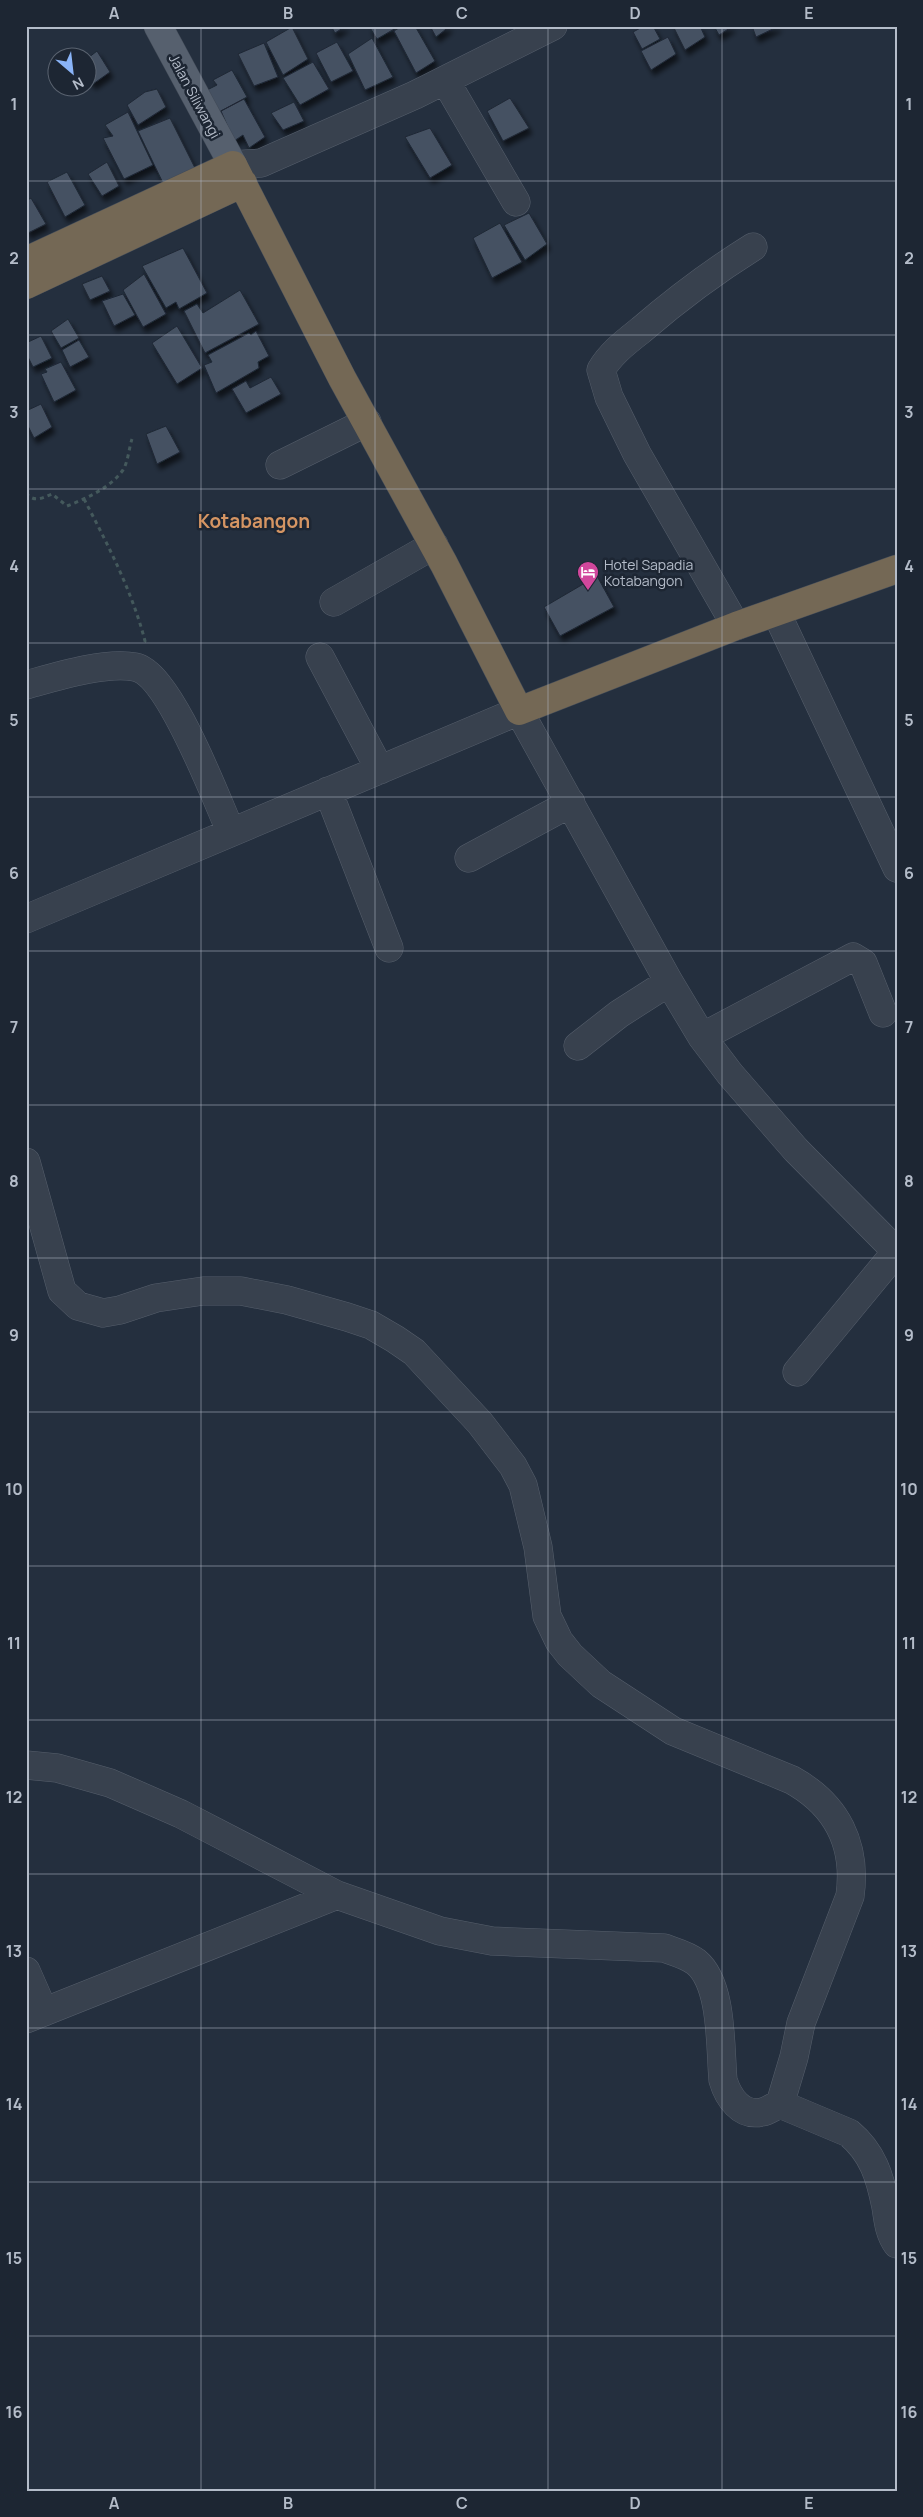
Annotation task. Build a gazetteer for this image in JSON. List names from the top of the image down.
{
  "streets": {
    "main road": ["Jalan Siliwangi"]
  },
  "districts": ["Kotabangon"],
  "places": {
    "hotel": ["Hotel Sapadia Kotabangon"]
  },
  "north": "bottom right",
  "grid": {
    "columns": [
      "A",
      "B",
      "C",
      "D",
      "E"
    ],
    "rows": [
      "1",
      "2",
      "3",
      "4",
      "5",
      "6",
      "7",
      "8",
      "9",
      "10",
      "11",
      "12",
      "13",
      "14",
      "15",
      "16"
    ]
  }
}
